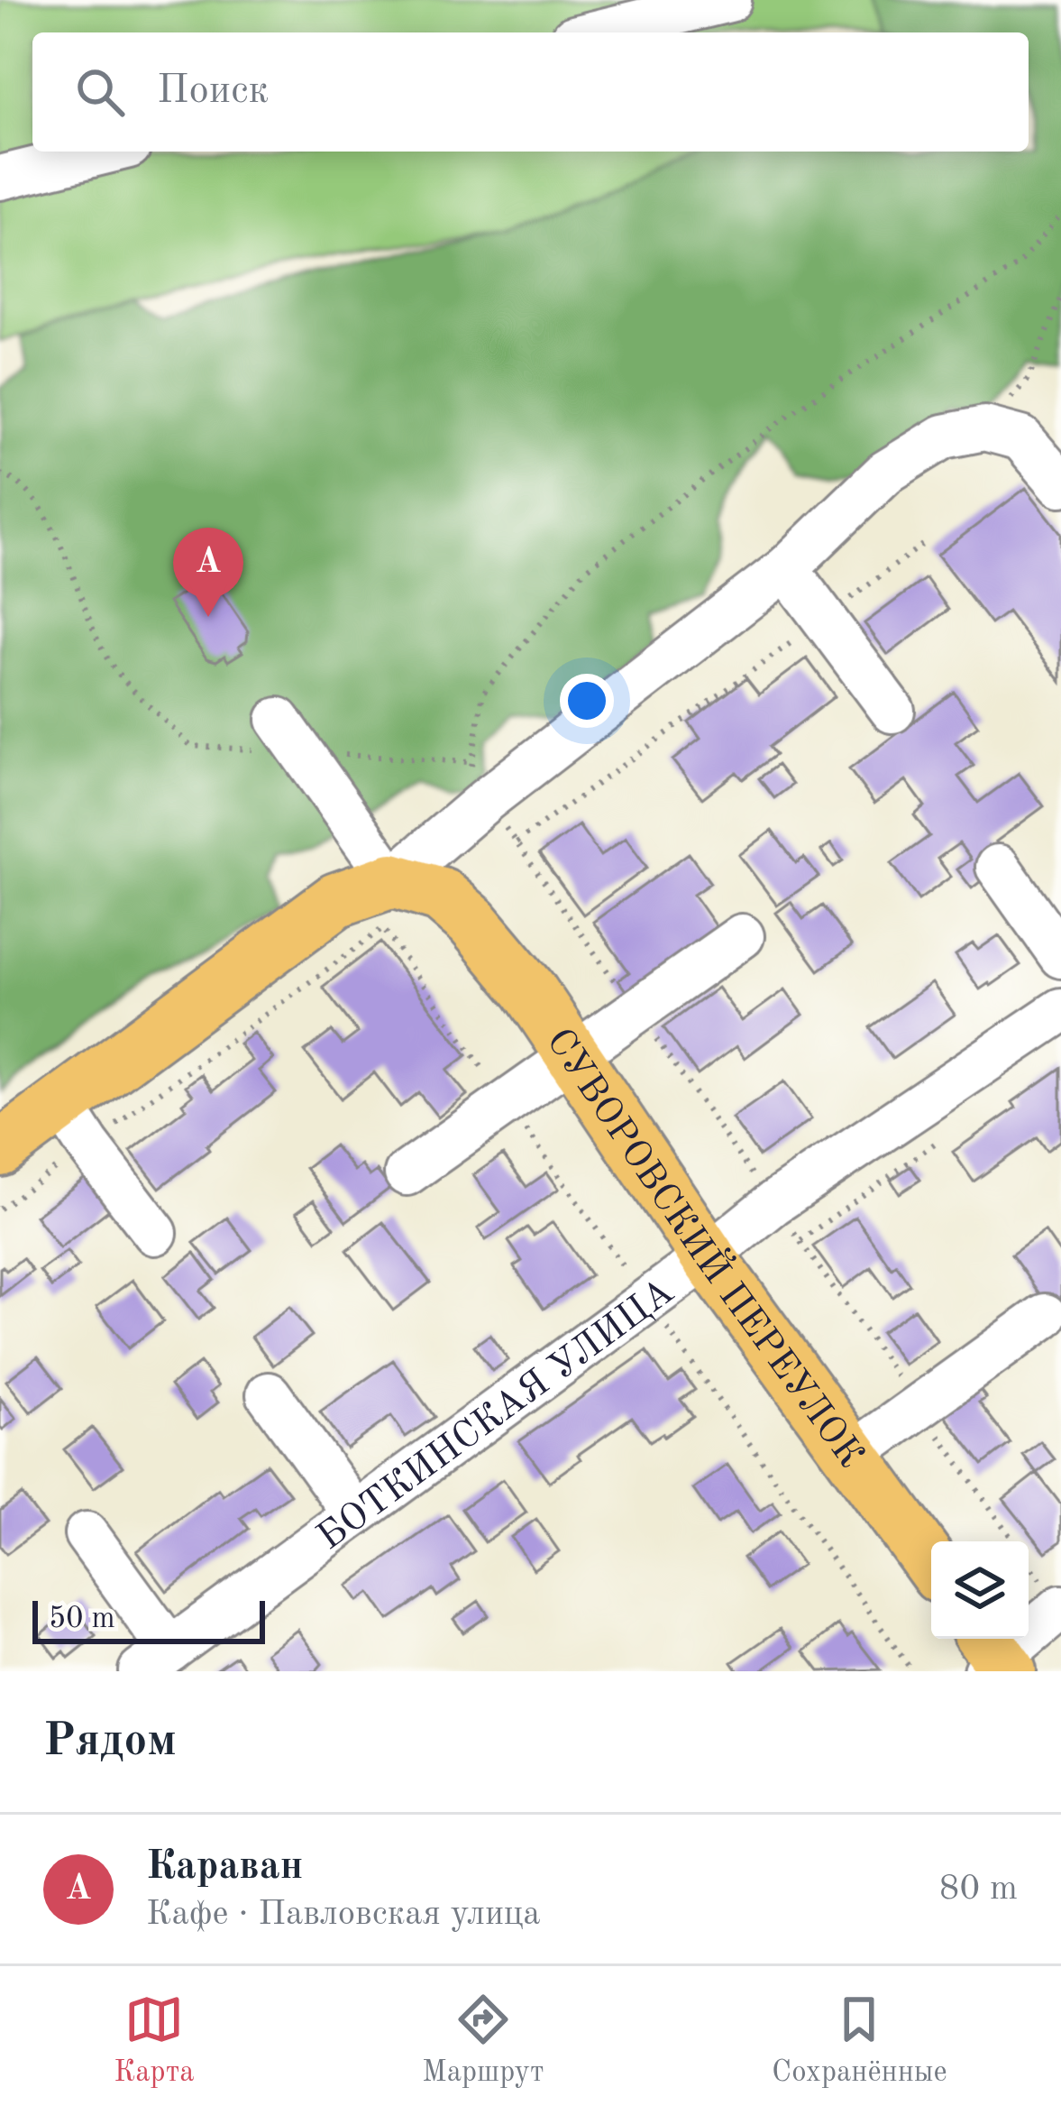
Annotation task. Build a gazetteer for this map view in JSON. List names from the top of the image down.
{
  "streets": {
    "main road": ["СУВОРОВСКИЙ ПЕРЕУЛОК"],
    "street": ["БОТКИНСКАЯ УЛИЦА"]
  },
  "crossings": [
    ["СУВОРОВСКИЙ ПЕРЕУЛОК", "БОТКИНСКАЯ УЛИЦА"]
  ],
  "scale_bar": "50 m",
  "page": {
    "search": "Поиск",
    "pins": "A",
    "scale": "50 m",
    "heading": "Рядом",
    "list": [
      {
        "mark": "A",
        "name": "Караван",
        "note": "Кафе · Павловская улица",
        "value": "80 m"
      }
    ],
    "nav": ["Карта", "Маршрут", "Сохранённые"]
  }
}
